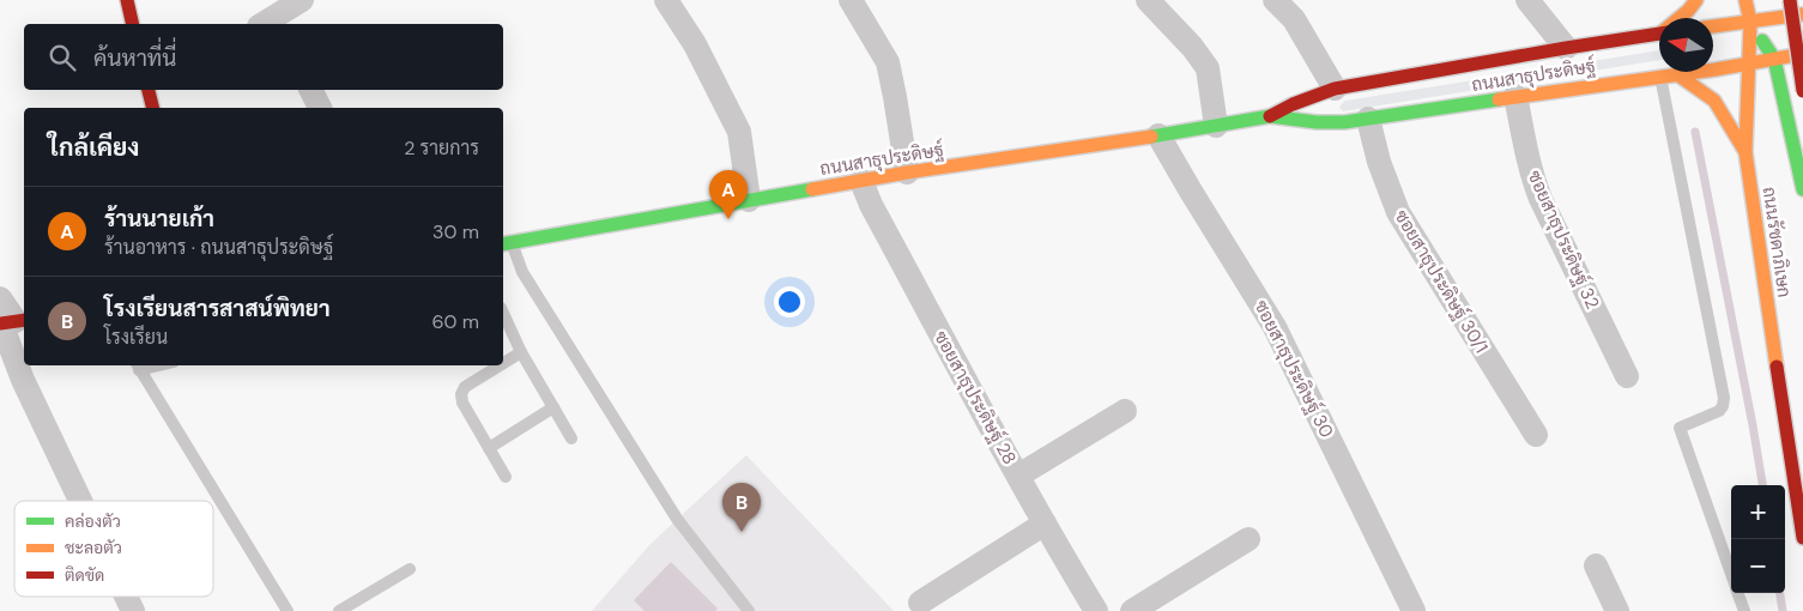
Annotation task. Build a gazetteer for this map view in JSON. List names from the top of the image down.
{
  "streets": {
    "main road": ["ถนนสาธุประดิษฐ์", "ถนนรัชดาภิเษก"],
    "street": [
      "ซอยสาธุประดิษฐ์ 32",
      "ซอยสาธุประดิษฐ์ 30/1",
      "ซอยสาธุประดิษฐ์ 30",
      "ซอยสาธุประดิษฐ์ 28"
    ]
  },
  "crossings": [
    ["ถนนสาธุประดิษฐ์", "ซอยสาธุประดิษฐ์ 32"],
    ["ถนนสาธุประดิษฐ์", "ถนนรัชดาภิเษก"],
    ["ถนนสาธุประดิษฐ์", "ซอยสาธุประดิษฐ์ 30/1"],
    ["ถนนสาธุประดิษฐ์", "ซอยสาธุประดิษฐ์ 30"],
    ["ถนนสาธุประดิษฐ์", "ซอยสาธุประดิษฐ์ 28"]
  ],
  "legend": ["คล่องตัว", "ชะลอตัว", "ติดขัด"],
  "north": "left",
  "page": {
    "search": "ค้นหาที่นี่",
    "heading": ["ใกล้เคียง", "2 รายการ"],
    "pins": ["A", "B"],
    "list": [
      {
        "mark": "A",
        "name": "ร้านนายเก้า",
        "note": "ร้านอาหาร · ถนนสาธุประดิษฐ์",
        "value": "30 m"
      },
      {
        "mark": "B",
        "name": "โรงเรียนสารสาสน์พิทยา",
        "note": "โรงเรียน",
        "value": "60 m"
      }
    ],
    "map_buttons": ["+", "−"]
  }
}
